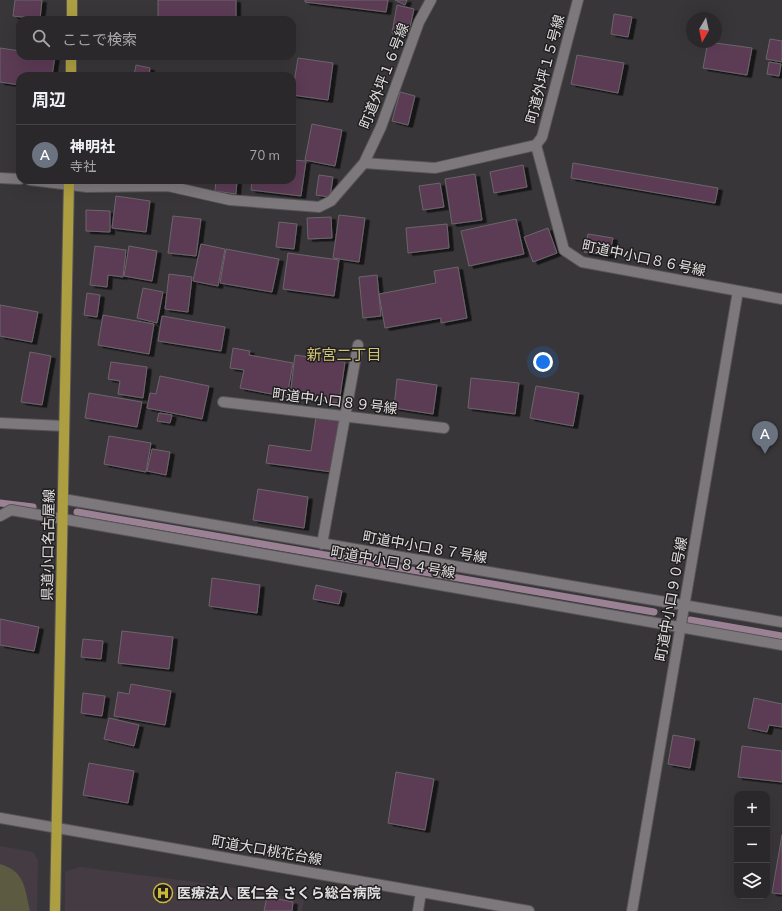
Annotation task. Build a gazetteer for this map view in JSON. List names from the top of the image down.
{
  "streets": {
    "main road": ["県道小口名古屋線"],
    "street": [
      "町道外坪１５号線",
      "町道外坪１６号線",
      "町道中小口８６号線",
      "町道中小口８９号線",
      "町道中小口８７号線",
      "町道中小口８４号線",
      "町道中小口９０号線",
      "町道大口桃花台線"
    ]
  },
  "crossings": [
    ["町道外坪１５号線", "町道中小口８６号線"],
    ["町道中小口８６号線", "町道中小口９０号線"],
    ["県道小口名古屋線", "町道中小口８７号線"],
    ["県道小口名古屋線", "町道中小口８４号線"],
    ["県道小口名古屋線", "町道大口桃花台線"],
    ["町道中小口８７号線", "町道中小口９０号線"],
    ["町道中小口８４号線", "町道中小口９０号線"]
  ],
  "districts": ["新宮二丁目"],
  "places": {
    "hospital": ["医療法人 医仁会 さくら総合病院"]
  },
  "north": "bottom",
  "page": {
    "search": "ここで検索",
    "heading": "周辺",
    "list": [
      {
        "mark": "A",
        "name": "神明社",
        "note": "寺社",
        "value": "70 m"
      }
    ],
    "pins": "A",
    "map_buttons": ["+", "−"]
  }
}
